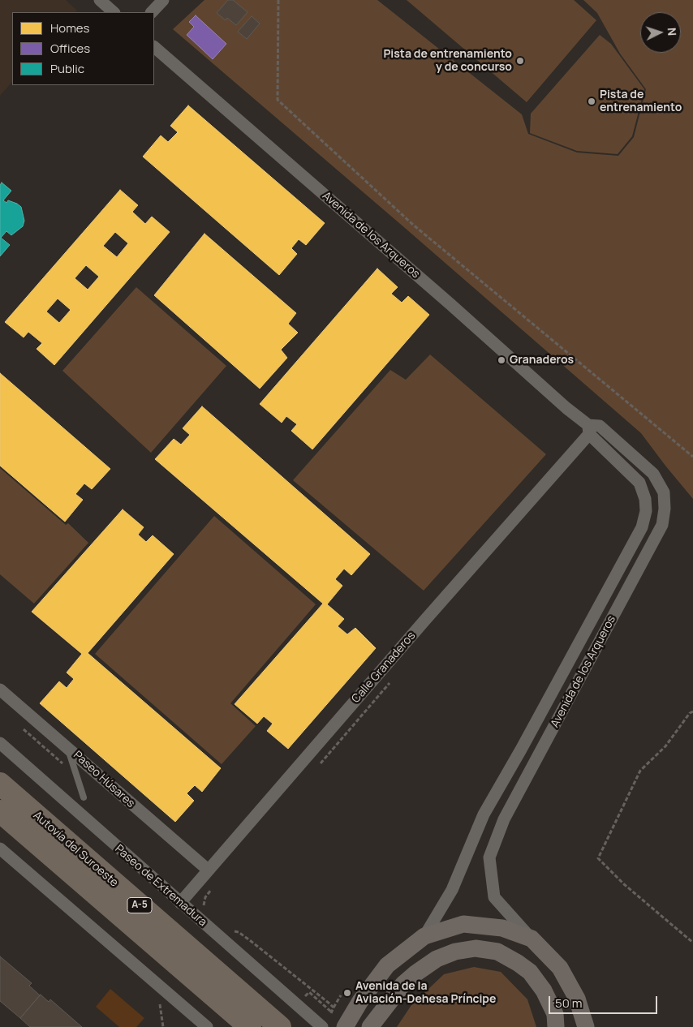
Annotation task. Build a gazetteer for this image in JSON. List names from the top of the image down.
{
  "streets": {
    "highway": ["Autovía del Suroeste", "A-5"],
    "street": [
      "Avenida de los Arqueros",
      "Calle Granaderos",
      "Paseo Húsares",
      "Paseo de Extremadura"
    ]
  },
  "crossings": [
    ["Avenida de los Arqueros", "Calle Granaderos"],
    ["Calle Granaderos", "Paseo Húsares"],
    ["Calle Granaderos", "Paseo de Extremadura"]
  ],
  "places": [
    "Pista de entrenamiento y de concurso",
    "Pista de entrenamiento",
    "Granaderos",
    "Avenida de la Aviación-Dehesa Príncipe"
  ],
  "legend": ["Homes", "Offices", "Public"],
  "scale_bar": "50 m",
  "north": "right"
}
